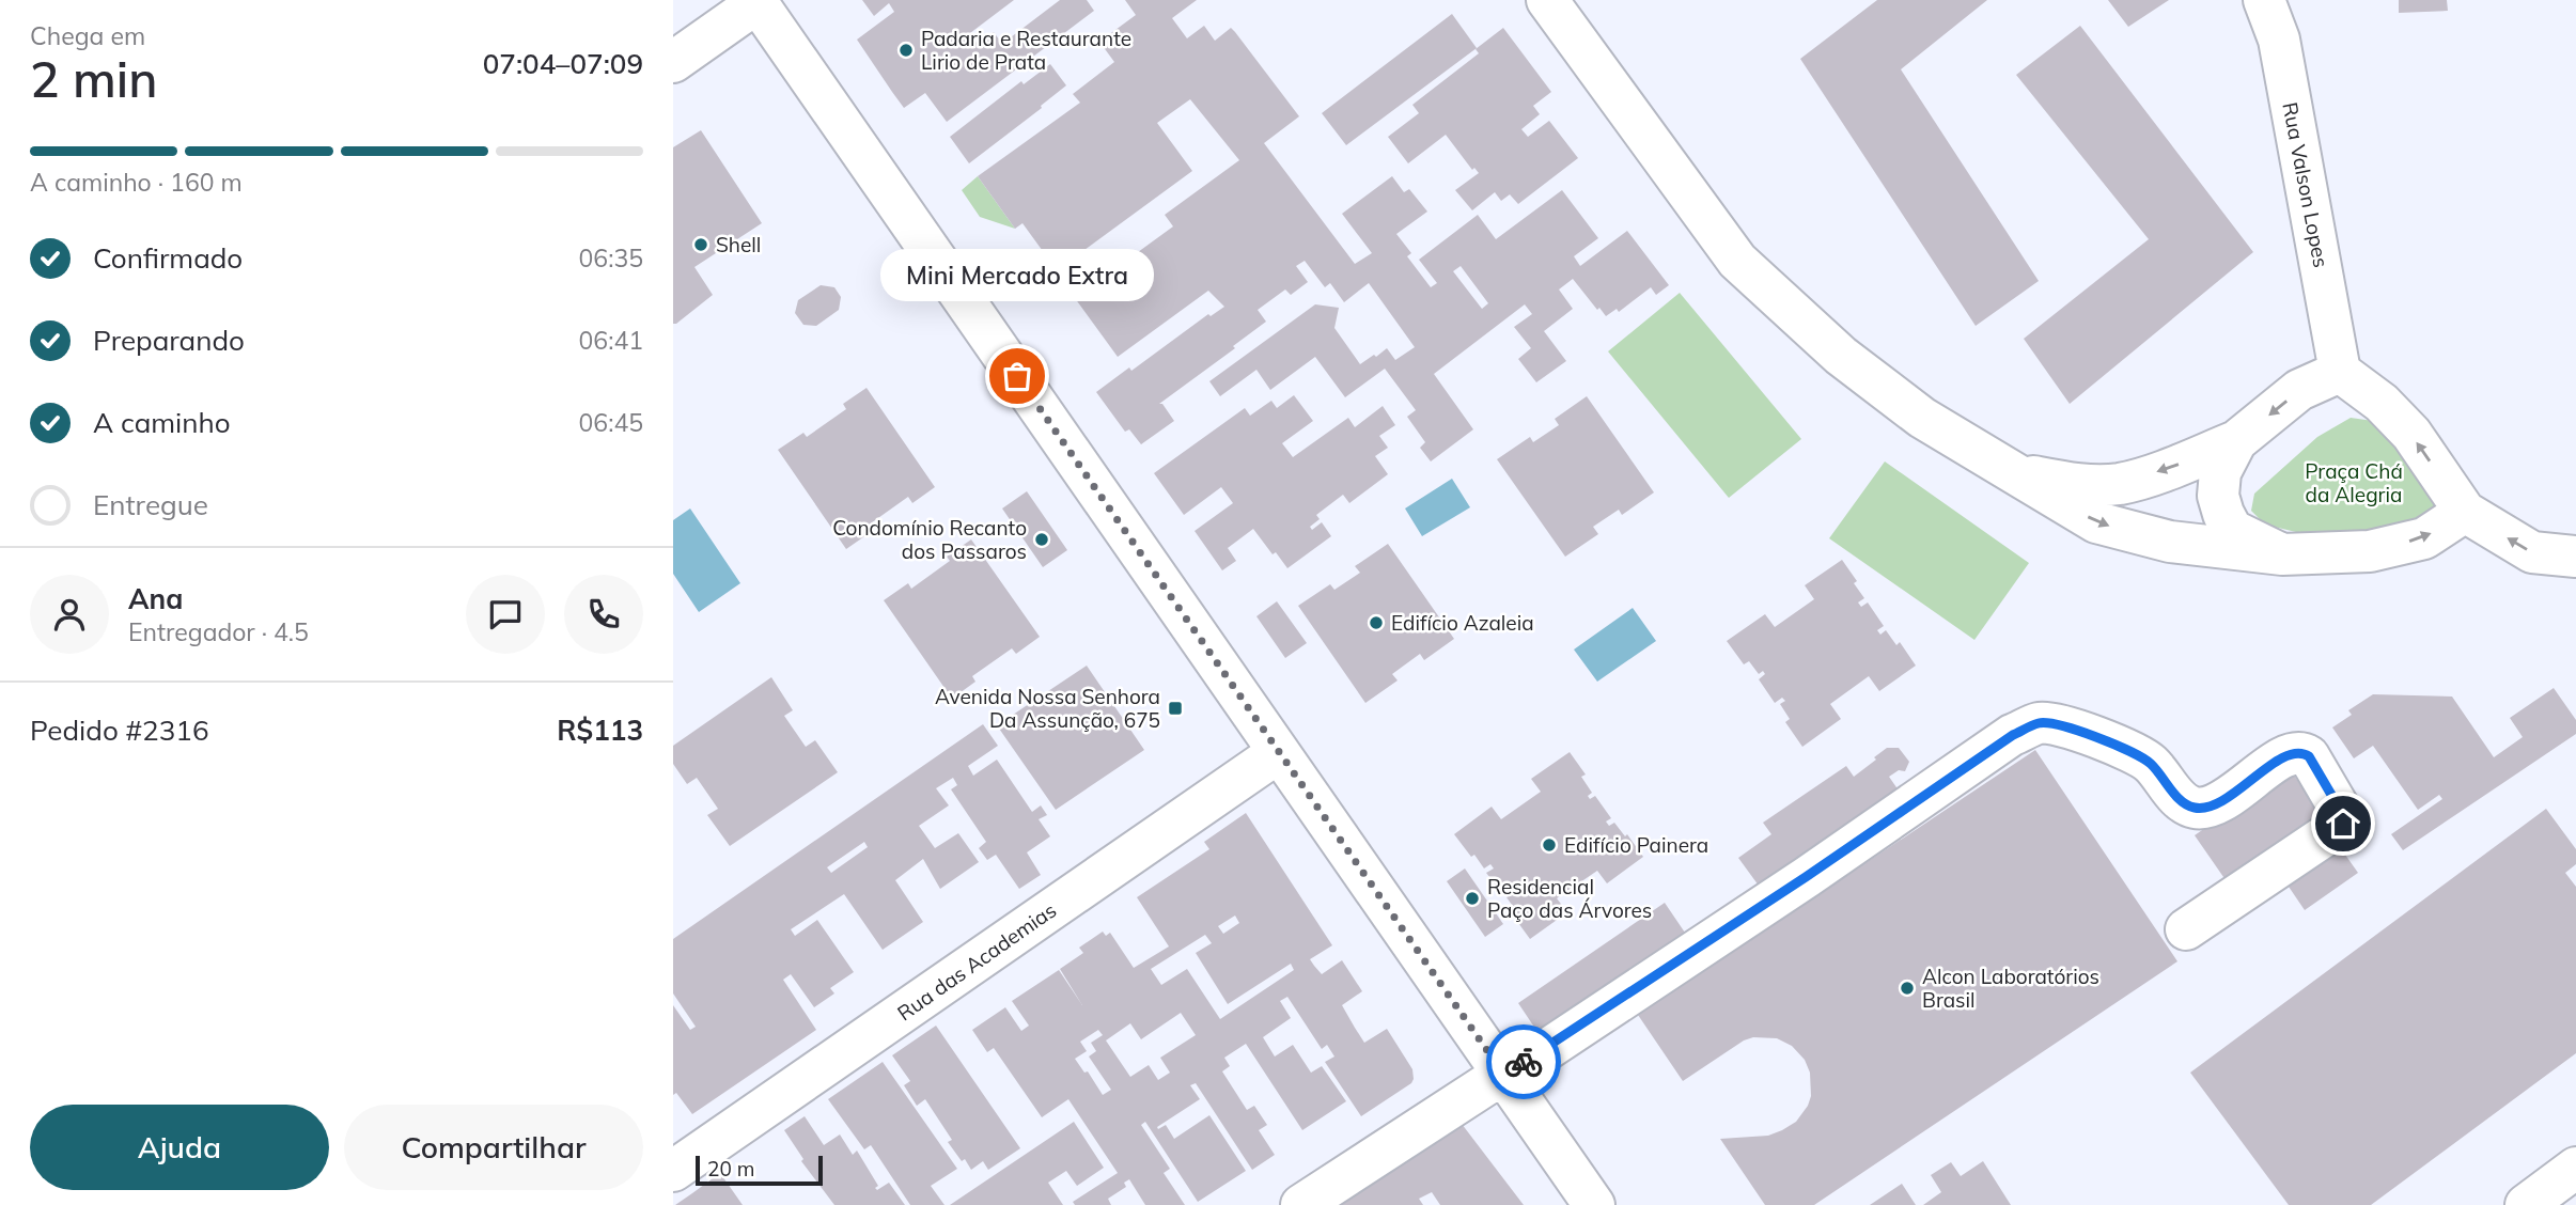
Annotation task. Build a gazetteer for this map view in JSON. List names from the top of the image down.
{
  "streets": {
    "street": ["Rua Valson Lopes", "Rua das Academias"]
  },
  "parks": ["Praça Chá da Alegria"],
  "places": {
    "other": [
      "Padaria e Restaurante Lirio de Prata",
      "Shell",
      "Mini Mercado Extra",
      "Condomínio Recanto dos Passaros",
      "Edifício Azaleia",
      "Edifício Painera",
      "Residencial Paço das Árvores",
      "Alcon Laboratórios Brasil"
    ],
    "transit": ["Avenida Nossa Senhora Da Assunção, 675"]
  },
  "scale_bar": "20 m",
  "page": {
    "heading": ["2 min", "Chega em", "07:04–07:09"],
    "panel": [
      "Ana",
      "Entregador · 4.5",
      "Pedido #2316",
      "R$113"
    ],
    "bar": "A caminho · 160 m",
    "list": [
      ["Confirmado", "06:35"],
      ["Preparando", "06:41"],
      ["A caminho", "06:45"],
      "Entregue"
    ],
    "bubble": "Mini Mercado Extra",
    "buttons": ["Ajuda", "Compartilhar"],
    "scale": "20 m"
  }
}
